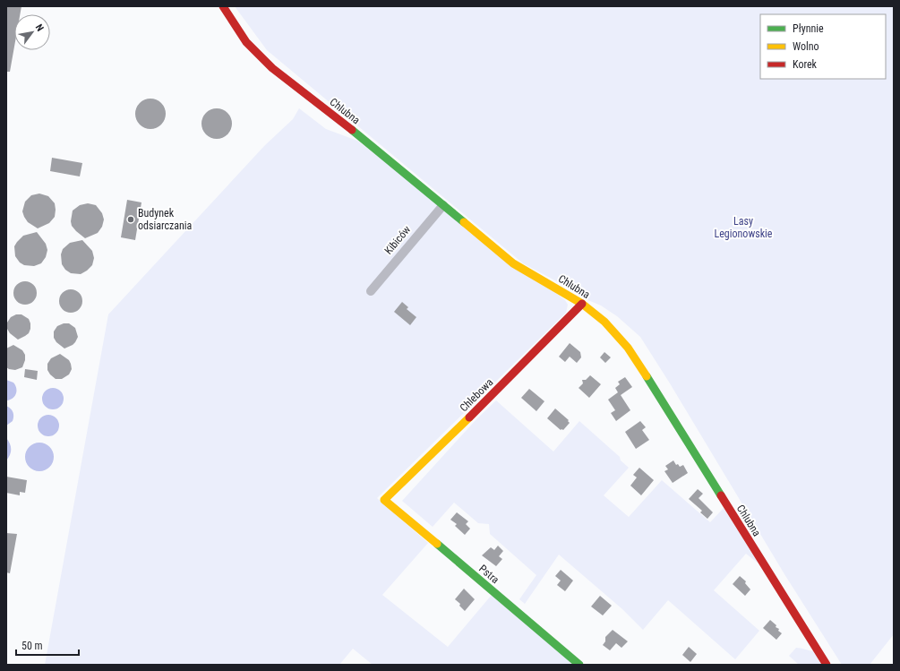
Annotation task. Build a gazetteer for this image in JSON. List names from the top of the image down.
{
  "streets": {
    "street": [
      "Chlubna",
      "Kibiców",
      "Chlebowa",
      "Pstra"
    ]
  },
  "crossings": [
    ["Chlubna", "Kibiców"],
    ["Chlubna", "Chlebowa"],
    ["Chlebowa", "Pstra"]
  ],
  "parks": ["Lasy Legionowskie"],
  "places": ["Budynek odsiarczania"],
  "legend": ["Płynnie", "Wolno", "Korek"],
  "scale_bar": "50 m",
  "north": "top right"
}
